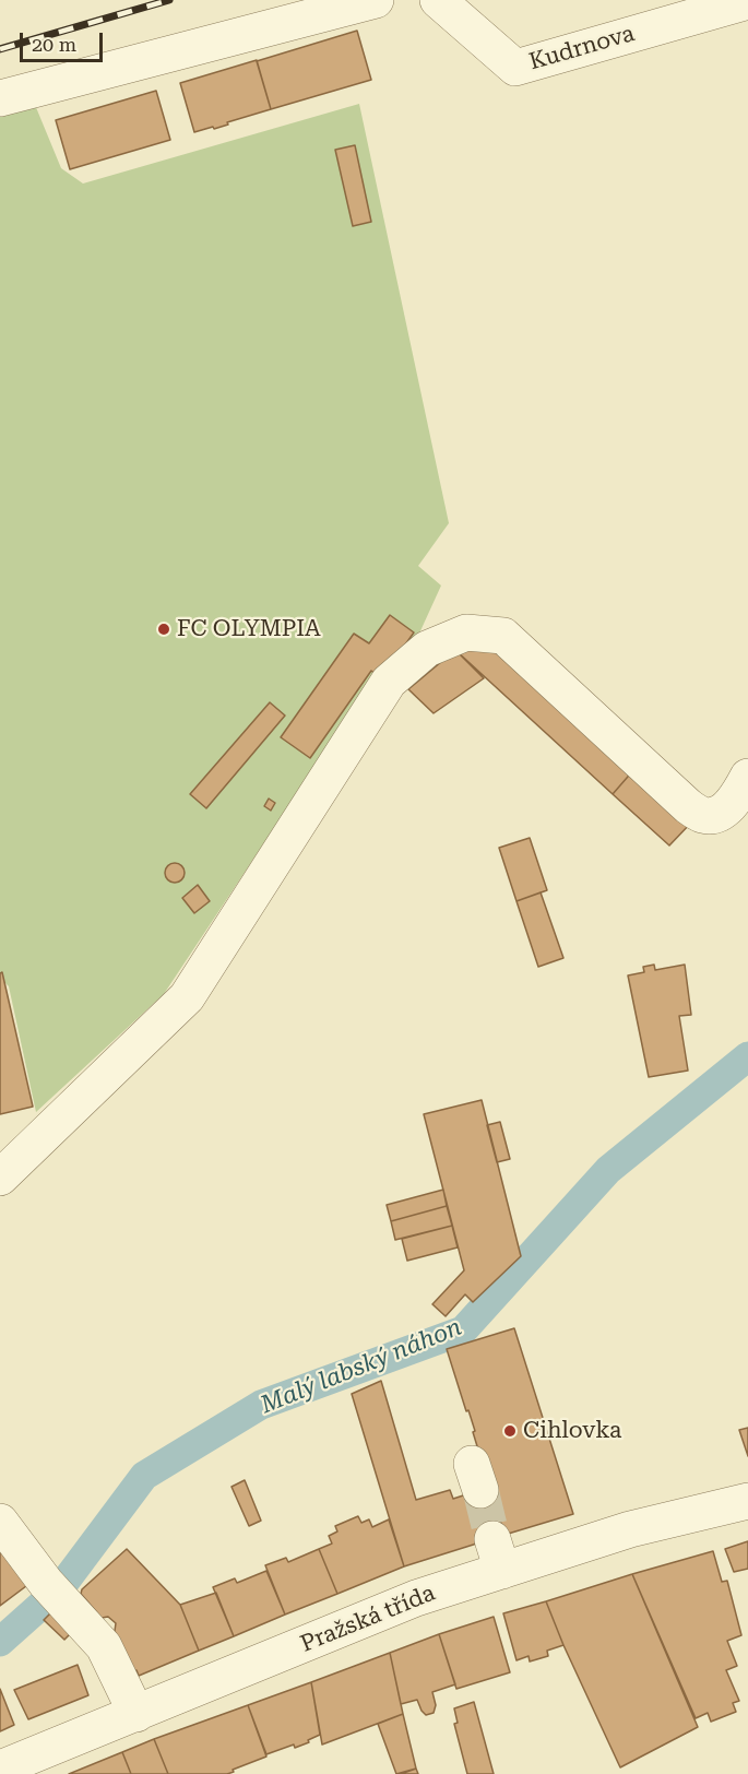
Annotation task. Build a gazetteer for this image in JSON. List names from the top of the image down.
{
  "streets": {
    "street": ["Kudrnova", "Pražská třída"]
  },
  "water": ["Malý labský náhon"],
  "places": ["FC OLYMPIA", "Cihlovka"],
  "scale_bar": "20 m"
}
